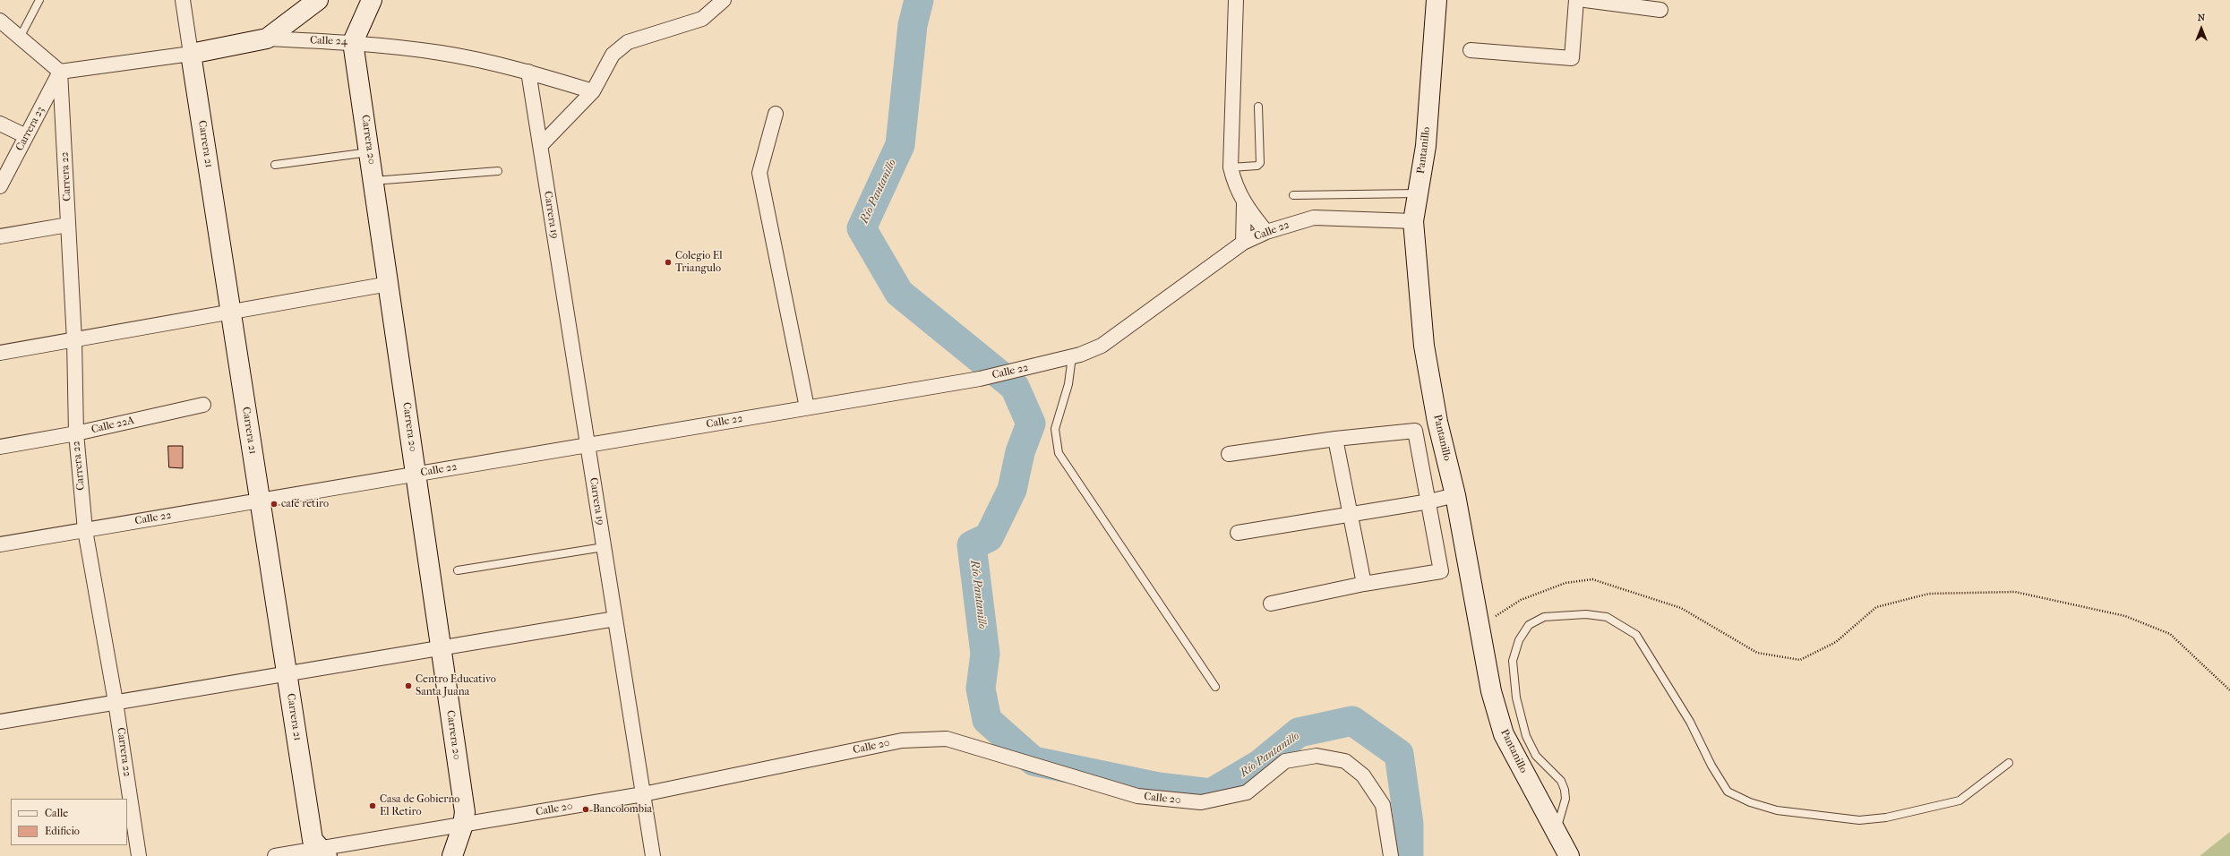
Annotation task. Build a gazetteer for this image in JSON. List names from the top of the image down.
{
  "streets": {
    "main road": [
      "Calle 24",
      "Carrera 20",
      "Carrera 21",
      "Pantanillo"
    ],
    "street": [
      "Carrera 23",
      "Carrera 22",
      "Carrera 19",
      "Calle 22",
      "Calle 22A",
      "Calle 20"
    ]
  },
  "crossings": [
    ["Calle 24", "Carrera 23"],
    ["Calle 24", "Carrera 20"],
    ["Calle 24", "Carrera 21"],
    ["Calle 24", "Carrera 22"],
    ["Calle 24", "Carrera 19"],
    ["Carrera 23", "Carrera 22"],
    ["Carrera 20", "Calle 22"],
    ["Carrera 20", "Calle 20"],
    ["Carrera 21", "Calle 22"],
    ["Carrera 21", "Calle 20"],
    ["Pantanillo", "Calle 22"],
    ["Carrera 22", "Calle 22"],
    ["Carrera 22", "Calle 22A"],
    ["Carrera 19", "Calle 22"],
    ["Carrera 19", "Calle 20"]
  ],
  "water": ["Río Pantanillo"],
  "places": [
    "Colegio El Triangulo",
    "café retiro",
    "Centro Educativo Santa Juana",
    "Casa de Gobierno El Retiro",
    "Bancolombia"
  ],
  "legend": ["Calle", "Edificio"],
  "north": "top"
}
